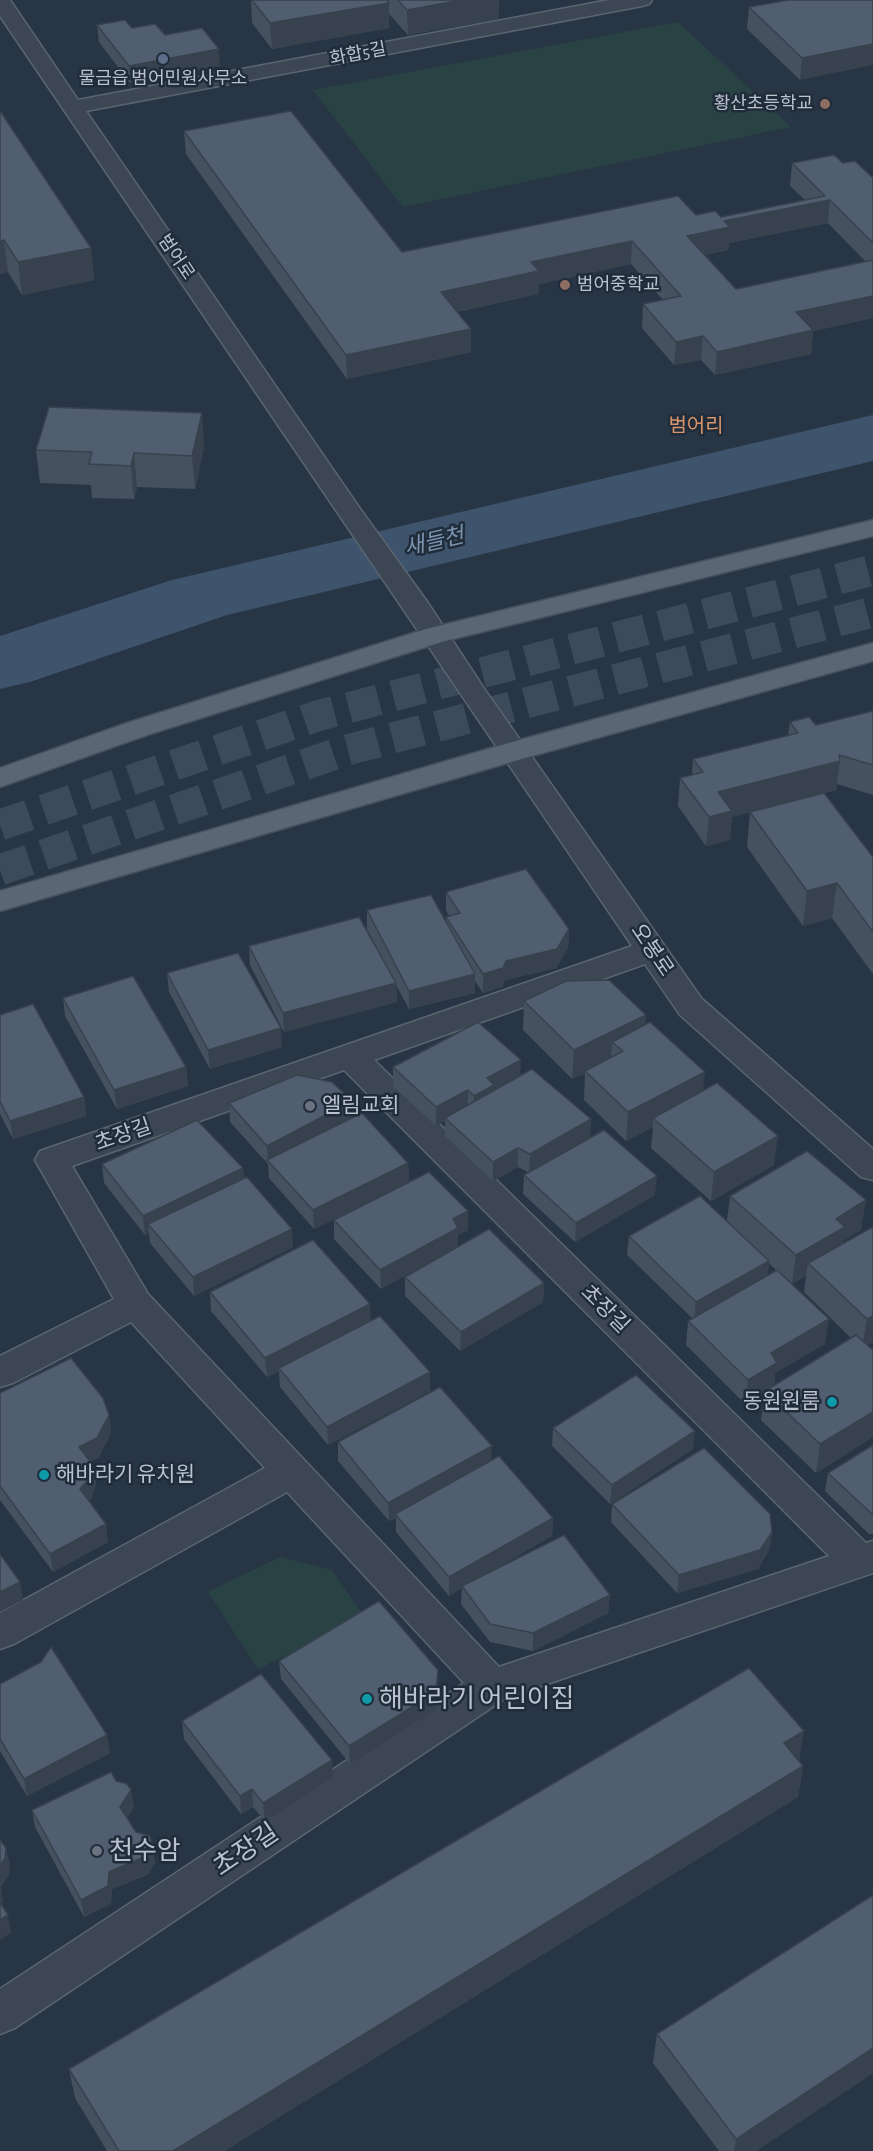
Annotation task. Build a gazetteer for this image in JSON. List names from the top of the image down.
{
  "streets": {
    "street": [
      "화합5길",
      "범어로",
      "오봉로",
      "초장길"
    ]
  },
  "crossings": [
    ["화합5길", "범어로"],
    ["범어로", "오봉로"],
    ["오봉로", "초장길"]
  ],
  "districts": ["범어리"],
  "water": ["새들천"],
  "places": [
    "물금읍 범어민원사무소",
    "황산초등학교",
    "범어중학교",
    "엘림교회",
    "동원원룸",
    "해바라기 유치원",
    "해바라기 어린이집",
    "천수암"
  ]
}
